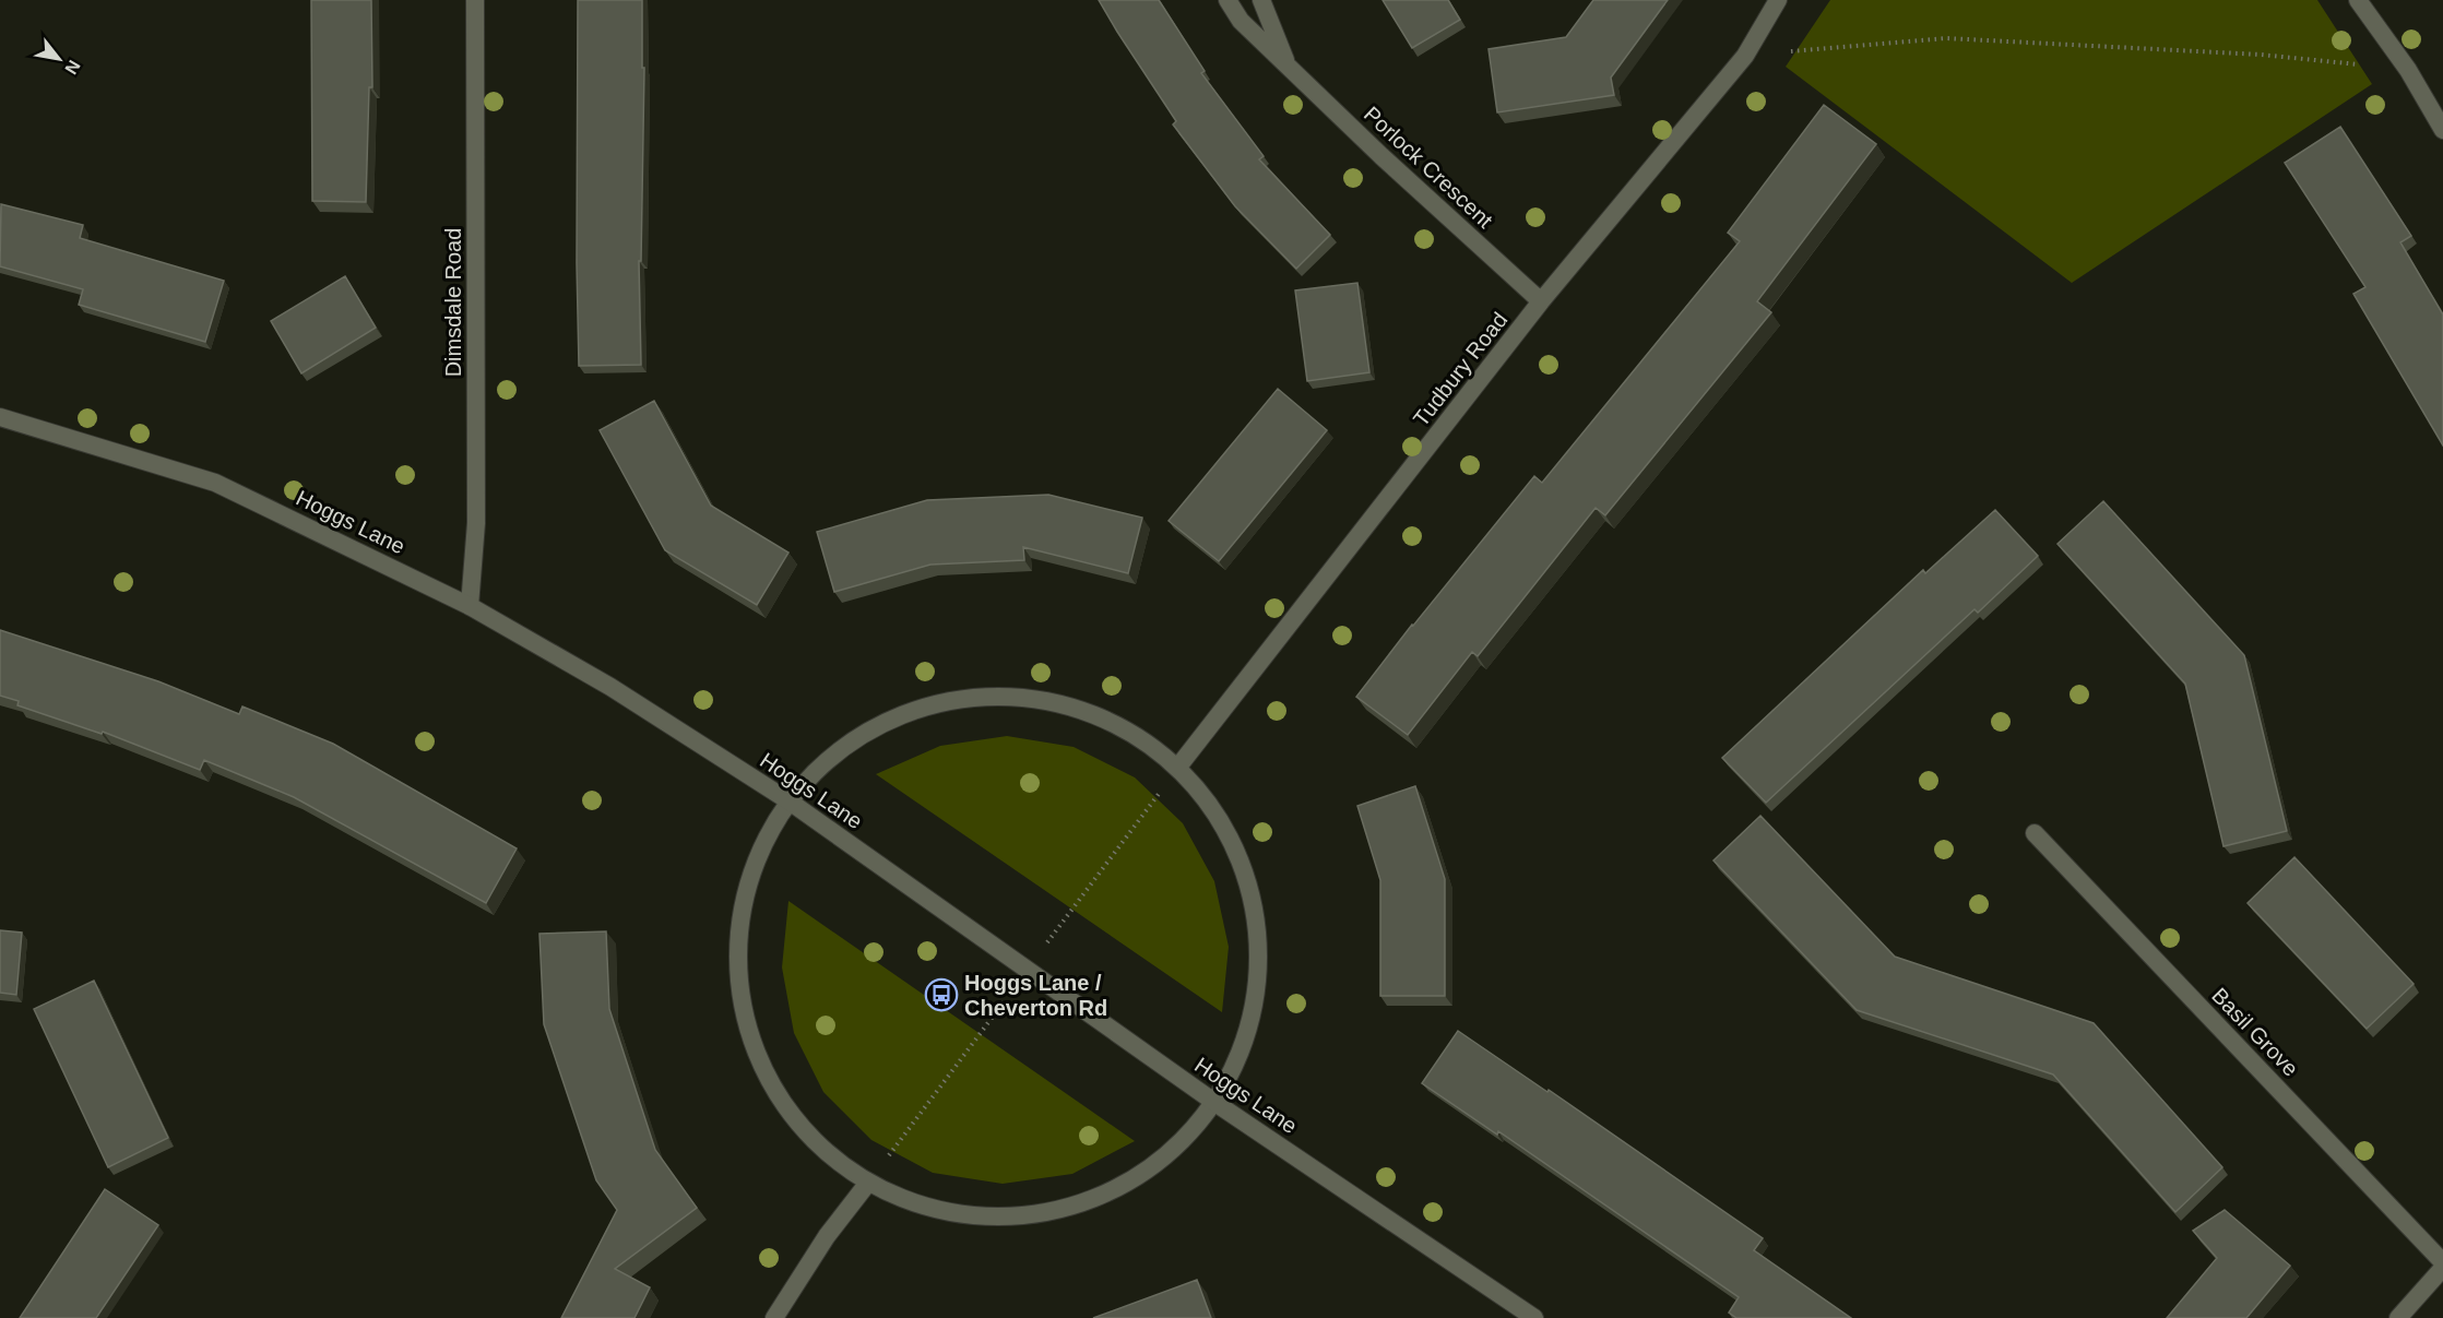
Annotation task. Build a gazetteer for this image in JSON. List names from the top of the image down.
{
  "streets": {
    "street": [
      "Porlock Crescent",
      "Dimsdale Road",
      "Tudbury Road",
      "Hoggs Lane",
      "Basil Grove"
    ]
  },
  "crossings": [
    ["Porlock Crescent", "Tudbury Road"],
    ["Dimsdale Road", "Hoggs Lane"]
  ],
  "places": {
    "bus stop": ["Hoggs Lane / Cheverton Rd"]
  },
  "north": "bottom right"
}
